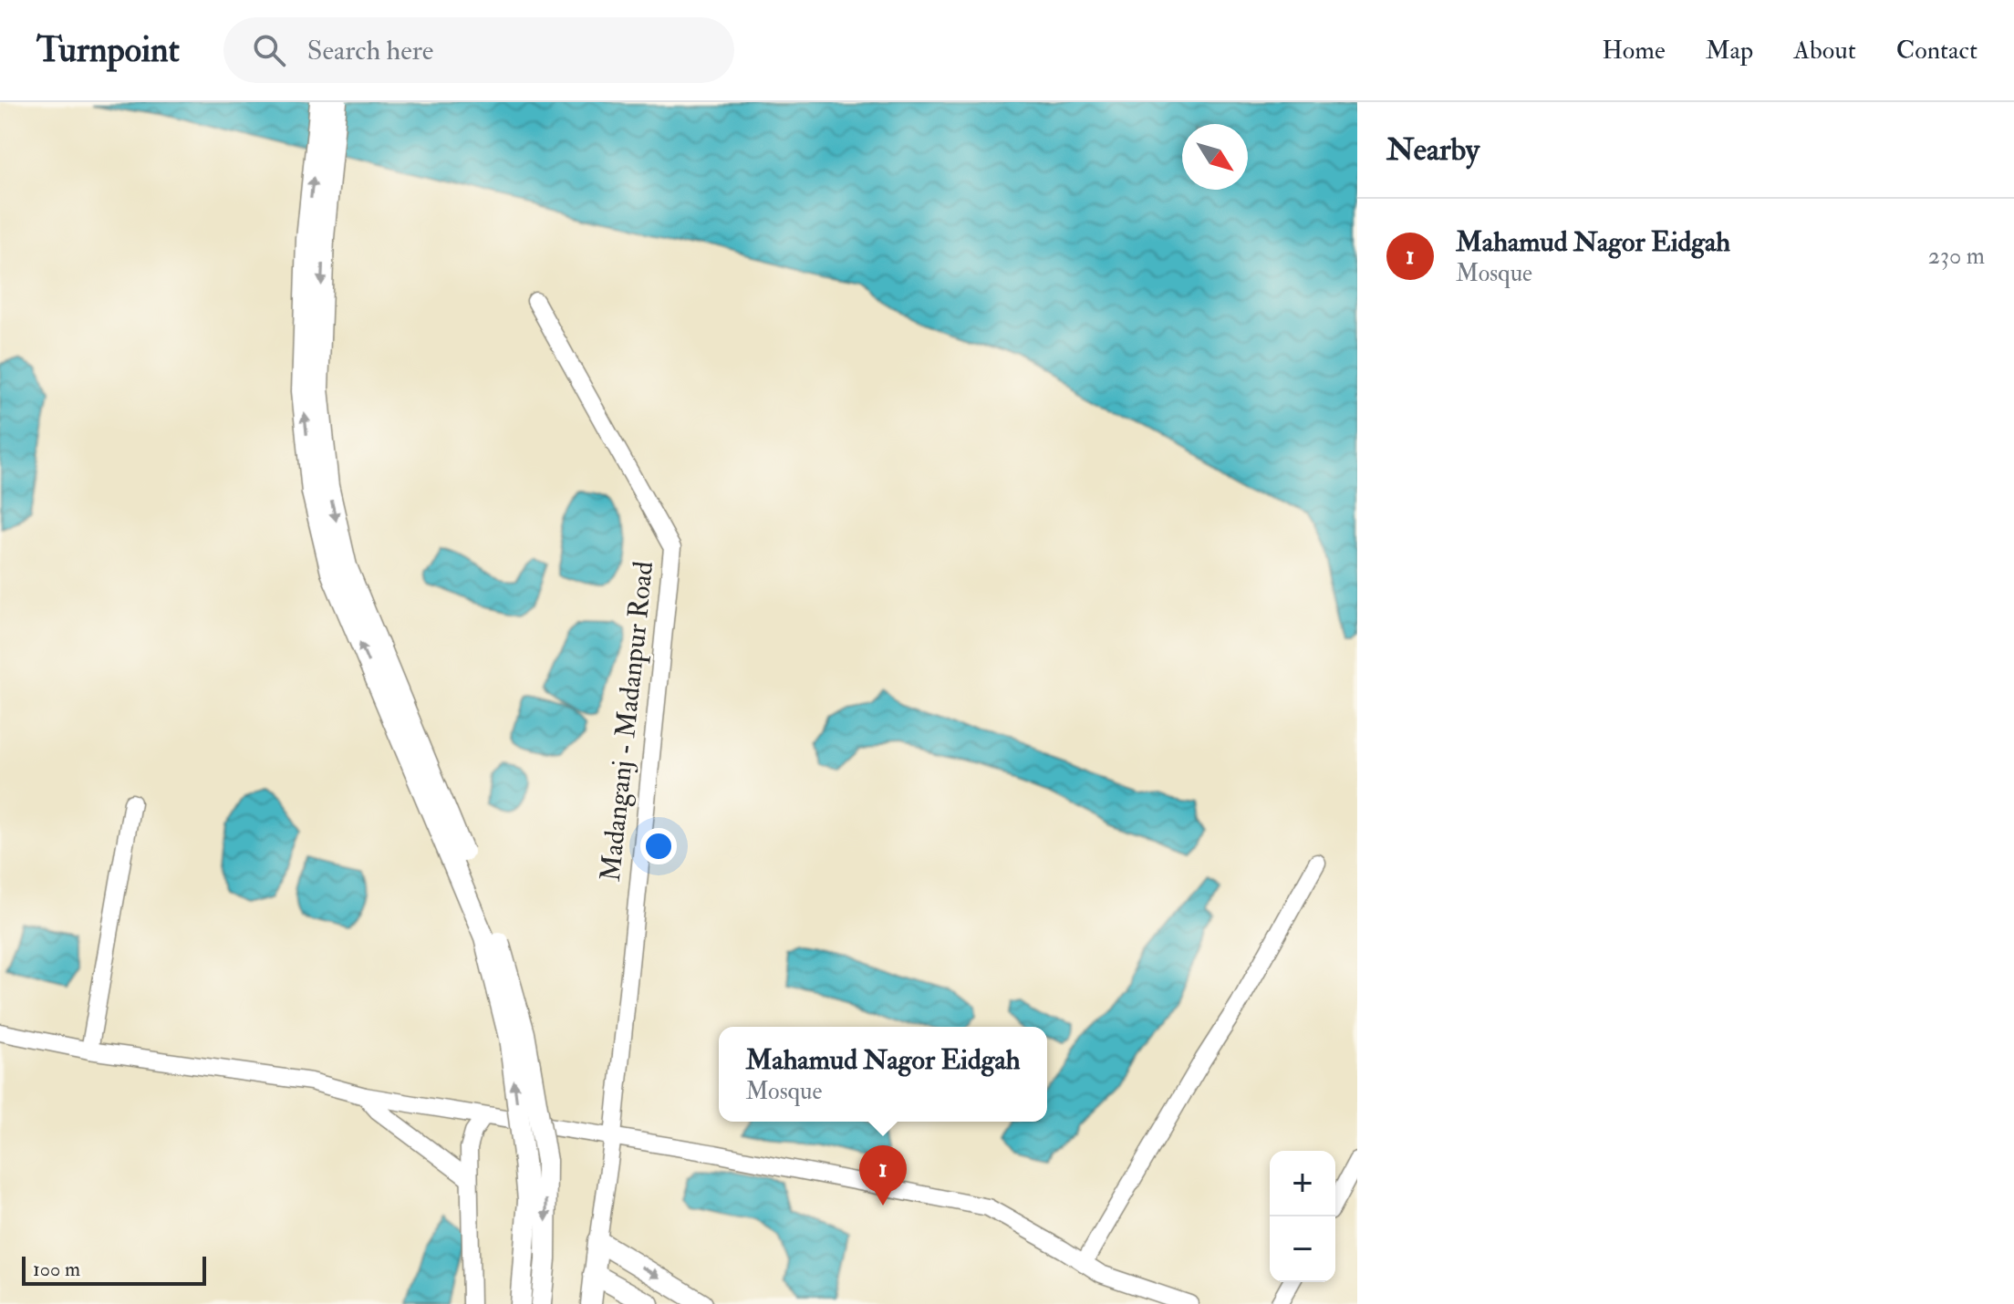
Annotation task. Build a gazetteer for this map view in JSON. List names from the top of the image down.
{
  "streets": {
    "street": ["Madanganj - Madanpur Road"]
  },
  "scale_bar": "100 m",
  "north": "bottom right",
  "page": {
    "header": "Turnpoint",
    "search": "Search here",
    "nav": [
      "Home",
      "Map",
      "About",
      "Contact"
    ],
    "heading": "Nearby",
    "list": [
      {
        "mark": "1",
        "name": "Mahamud Nagor Eidgah",
        "note": "Mosque",
        "value": "230 m"
      }
    ],
    "popup": ["Mahamud Nagor Eidgah", "Mosque"],
    "pins": "1",
    "map_buttons": ["+", "−"],
    "scale": "100 m"
  }
}
